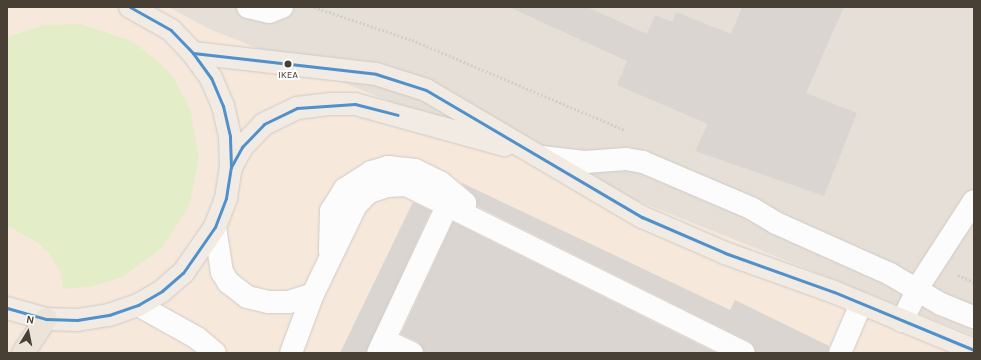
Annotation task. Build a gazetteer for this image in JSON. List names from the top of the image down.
{
  "places": ["IKEA"],
  "north": "top"
}
